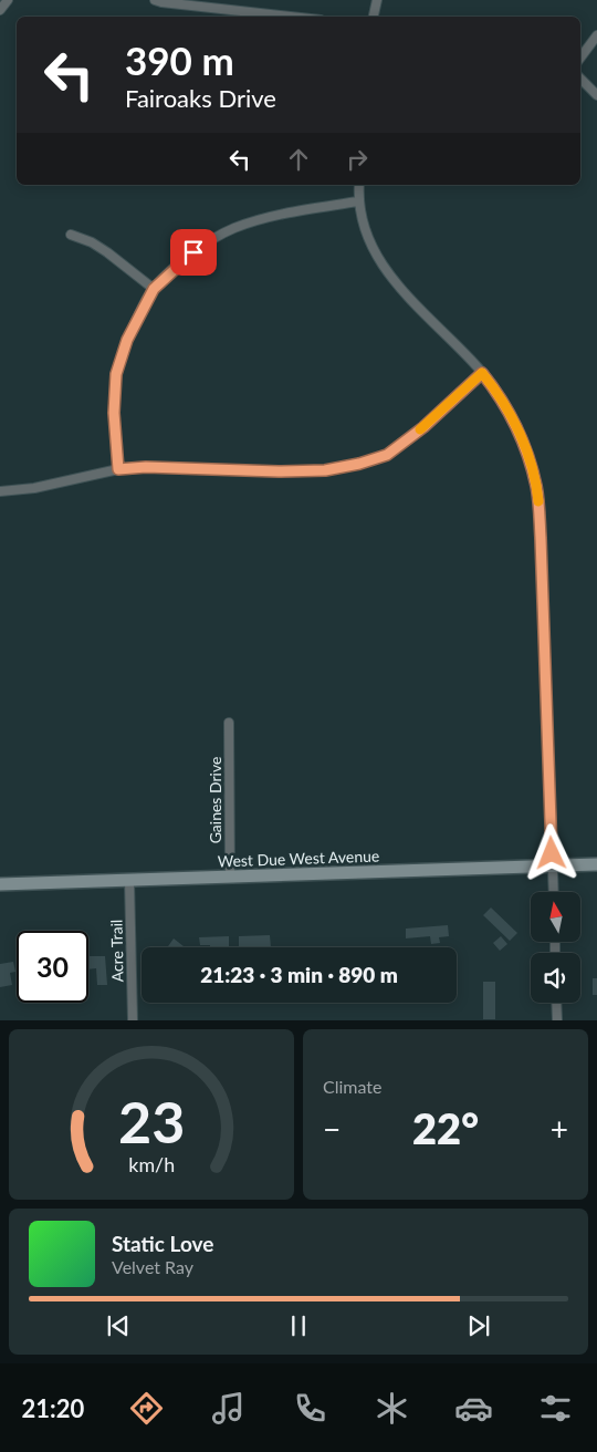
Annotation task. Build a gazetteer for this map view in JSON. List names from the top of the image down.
{
  "streets": {
    "main road": ["West Due West Avenue"],
    "street": ["Gaines Drive", "Acre Trail"]
  },
  "crossings": [
    ["Gaines Drive", "West Due West Avenue"],
    ["West Due West Avenue", "Acre Trail"]
  ],
  "north": "top",
  "page": {
    "turn": ["390 m", "Fairoaks Drive"],
    "limit": "30",
    "trip": "21:23 · 3 min · 890 m",
    "tile": "Climate",
    "heat": ["−", "22°", "+"],
    "song": ["Static Love", "Velvet Ray"],
    "tabs": "21:20",
    "gauge": ["23", "km/h"]
  }
}
